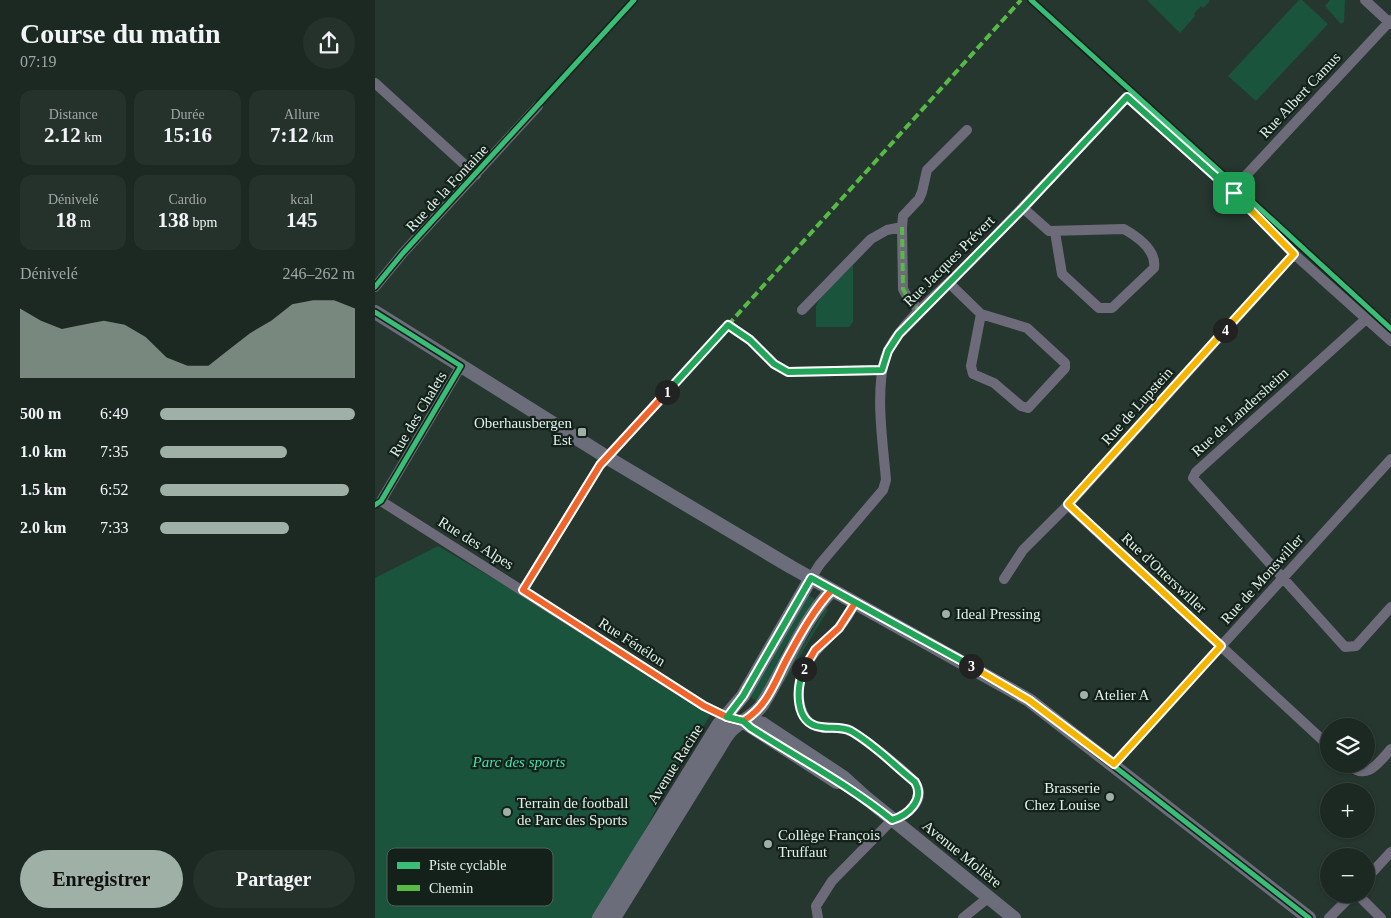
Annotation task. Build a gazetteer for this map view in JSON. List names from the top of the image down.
{
  "streets": {
    "street": [
      "Rue Albert Camus",
      "Rue de la Fontaine",
      "Rue Jacques Prévert",
      "Rue de Lupstein",
      "Rue de Landersheim",
      "Rue des Chalets",
      "Rue des Alpes",
      "Rue d'Otterswiller",
      "Rue de Monswiller",
      "Rue Fénélon",
      "Avenue Racine",
      "Avenue Molière"
    ]
  },
  "crossings": [
    ["Rue Albert Camus", "Rue Jacques Prévert"],
    ["Rue Jacques Prévert", "Rue des Alpes"],
    ["Rue Jacques Prévert", "Avenue Racine"],
    ["Rue de Lupstein", "Rue d'Otterswiller"],
    ["Rue de Landersheim", "Rue de Monswiller"],
    ["Rue des Chalets", "Rue des Alpes"],
    ["Rue des Alpes", "Rue Fénélon"],
    ["Rue d'Otterswiller", "Rue de Monswiller"],
    ["Rue Fénélon", "Avenue Racine"],
    ["Rue Fénélon", "Avenue Molière"],
    ["Avenue Racine", "Avenue Molière"]
  ],
  "parks": ["Parc des sports"],
  "places": {
    "transit": ["Oberhausbergen Est"],
    "other": [
      "Ideal Pressing",
      "Atelier A",
      "Brasserie Chez Louise",
      "Terrain de football de Parc des Sports",
      "Collège François Truffaut"
    ]
  },
  "legend": ["Piste cyclable", "Chemin"],
  "page": {
    "heading": ["Course du matin", "07:19"],
    "stats": [
      ["Distance", "2.12 km"],
      ["Durée", "15:16"],
      ["Allure", "7:12 /km"],
      ["Dénivelé", "18 m"],
      ["Cardio", "138 bpm"],
      ["kcal", "145"]
    ],
    "chart": ["Dénivelé", "246–262 m"],
    "pins": [
      "4",
      "1",
      "3",
      "2"
    ],
    "list": [
      {
        "name": "500 m",
        "note": "6:49"
      },
      {
        "name": "1.0 km",
        "note": "7:35"
      },
      {
        "name": "1.5 km",
        "note": "6:52"
      },
      {
        "name": "2.0 km",
        "note": "7:33"
      }
    ],
    "map_buttons": ["+", "−"],
    "buttons": ["Enregistrer", "Partager"]
  }
}
